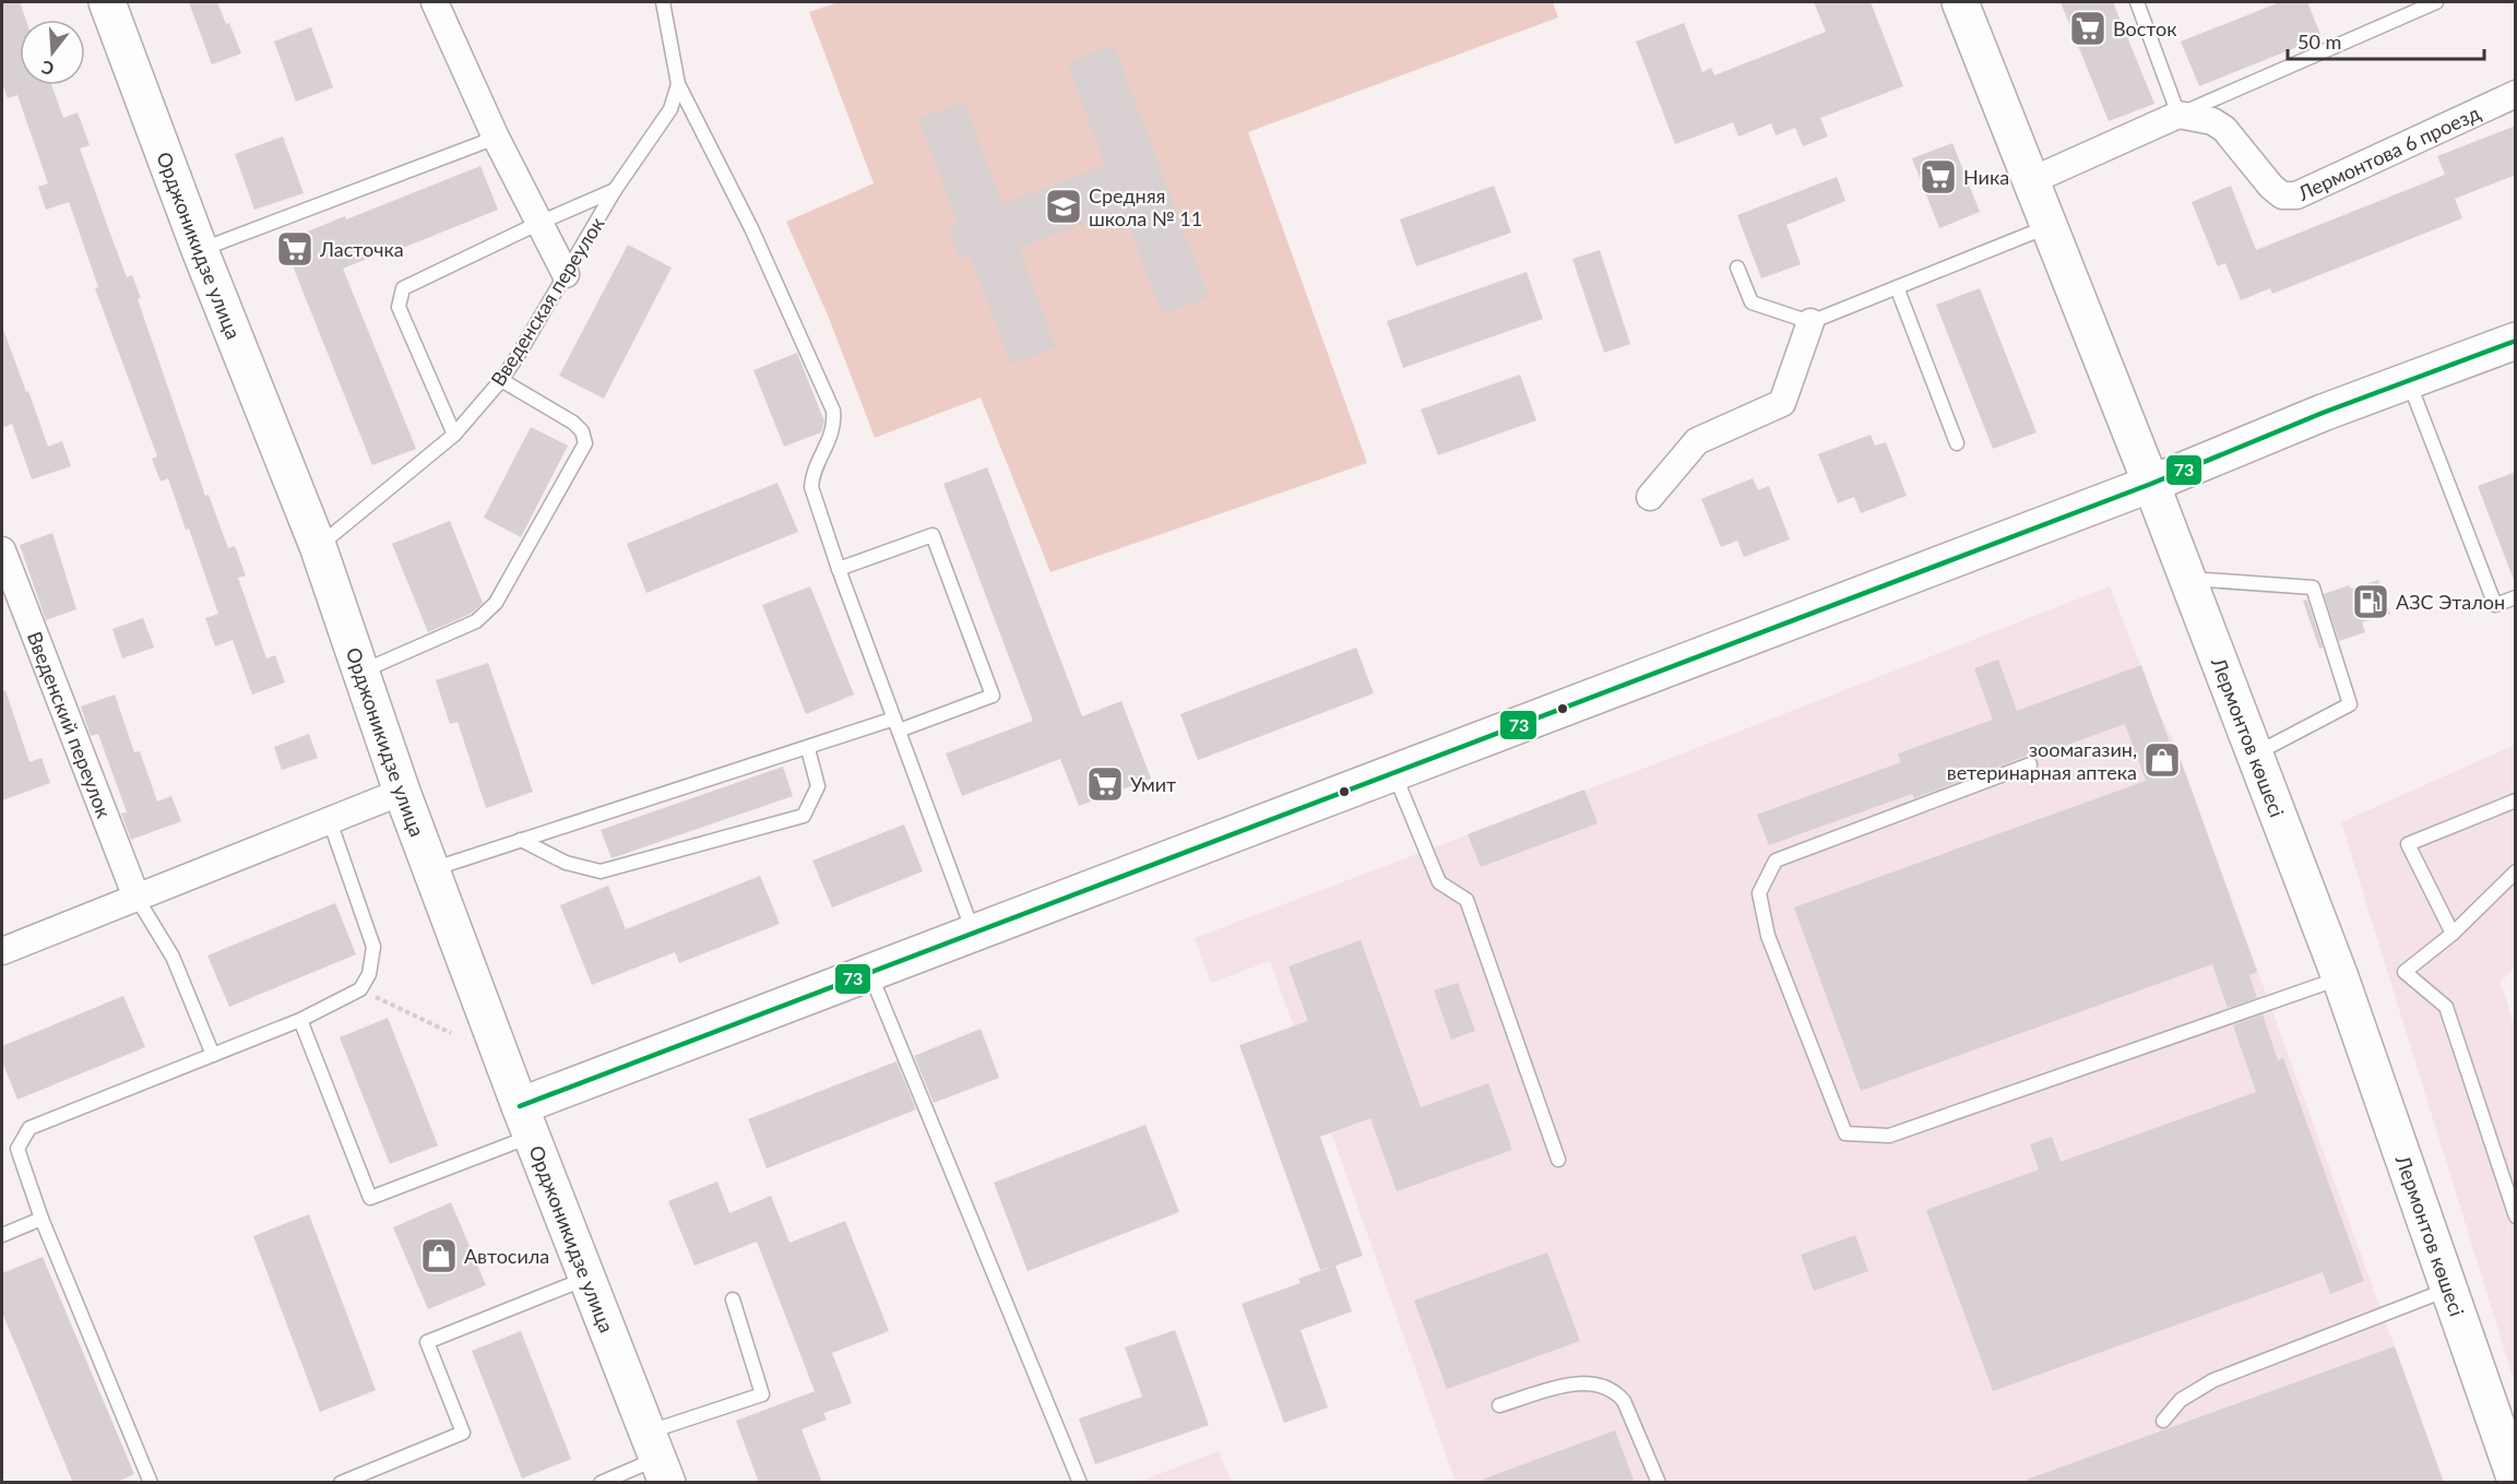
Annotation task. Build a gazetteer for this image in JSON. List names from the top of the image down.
{
  "streets": {
    "street": [
      "Лермонтова 6 проезд",
      "Орджоникидзе улица",
      "Введенский переулок",
      "Лермонтов көшесі"
    ],
    "lane": ["Введенская переулок"]
  },
  "crossings": [
    ["Орджоникидзе улица", "Введенская переулок"]
  ],
  "places": {
    "supermarket": [
      "Восток",
      "Ника",
      "Ласточка",
      "Умит"
    ],
    "school or university": ["Средняя школа № 11"],
    "fuel station": ["АЗС Эталон"],
    "shop": ["зоомагазин, ветеринарная аптека", "Автосила"]
  },
  "lines": ["transit line 73"],
  "scale_bar": "50 m",
  "north": "bottom"
}
